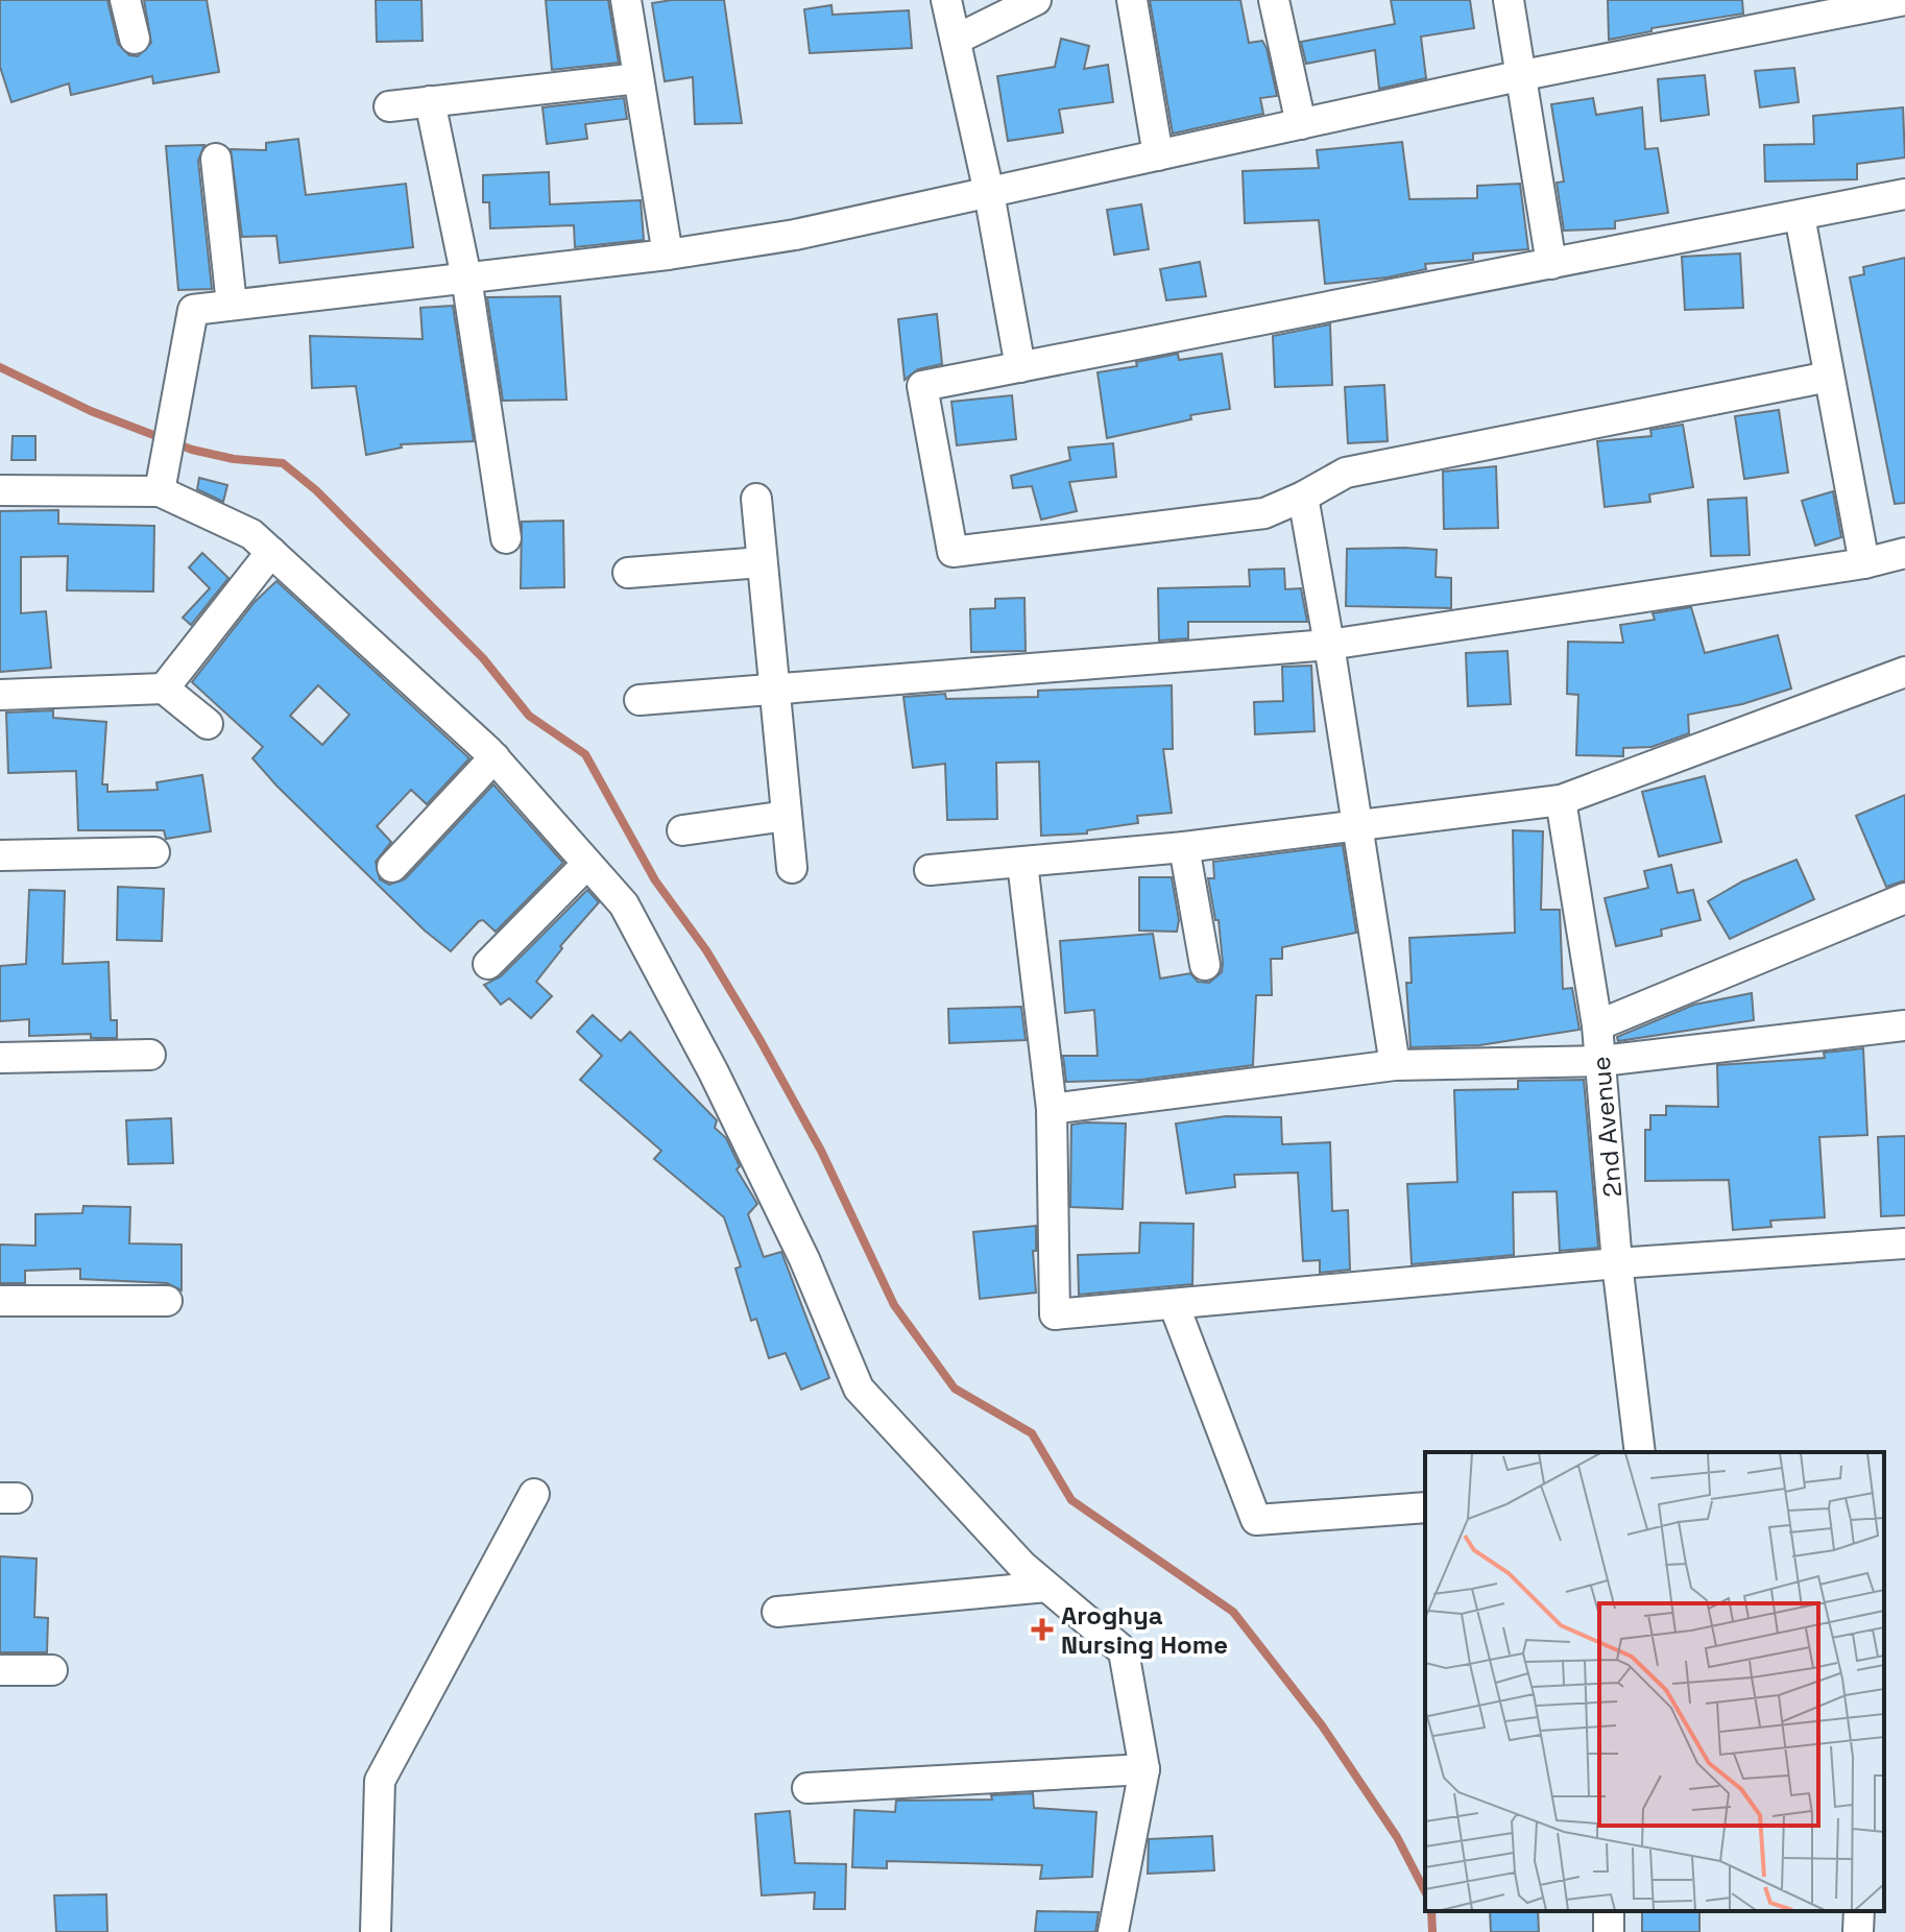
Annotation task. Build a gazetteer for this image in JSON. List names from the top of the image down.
{
  "streets": {
    "street": ["2nd Avenue"]
  },
  "places": {
    "health": ["Aroghya Nursing Home"]
  }
}
